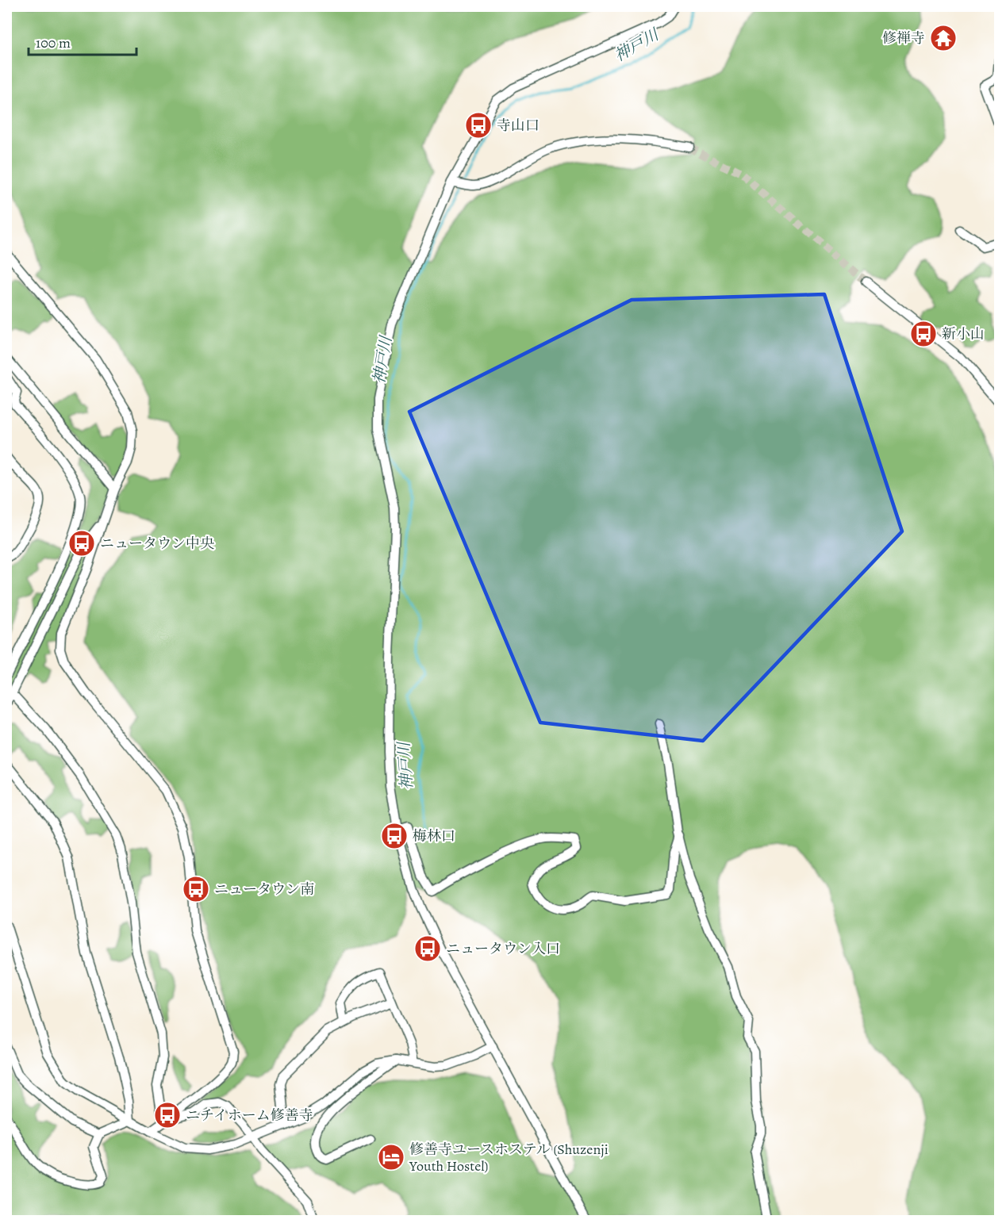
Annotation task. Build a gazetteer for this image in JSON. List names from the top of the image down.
{
  "water": ["神戸川"],
  "places": {
    "temple": ["修禅寺"],
    "bus stop": [
      "寺山口",
      "新小山",
      "ニュータウン中央",
      "梅林口",
      "ニュータウン南",
      "ニュータウン入口",
      "ニチイホーム修善寺"
    ],
    "hotel": ["修善寺ユースホステル (Shuzenji Youth Hostel)"]
  },
  "scale_bar": "100 m"
}
